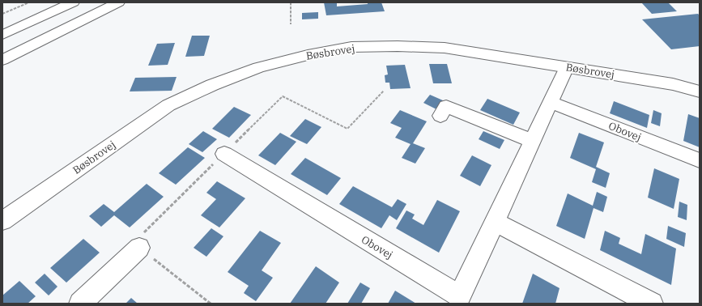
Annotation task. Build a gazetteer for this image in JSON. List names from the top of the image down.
{
  "streets": {
    "main road": ["Bøsbrovej", "Obovej"]
  },
  "crossings": [
    ["Bøsbrovej", "Obovej"]
  ]
}
